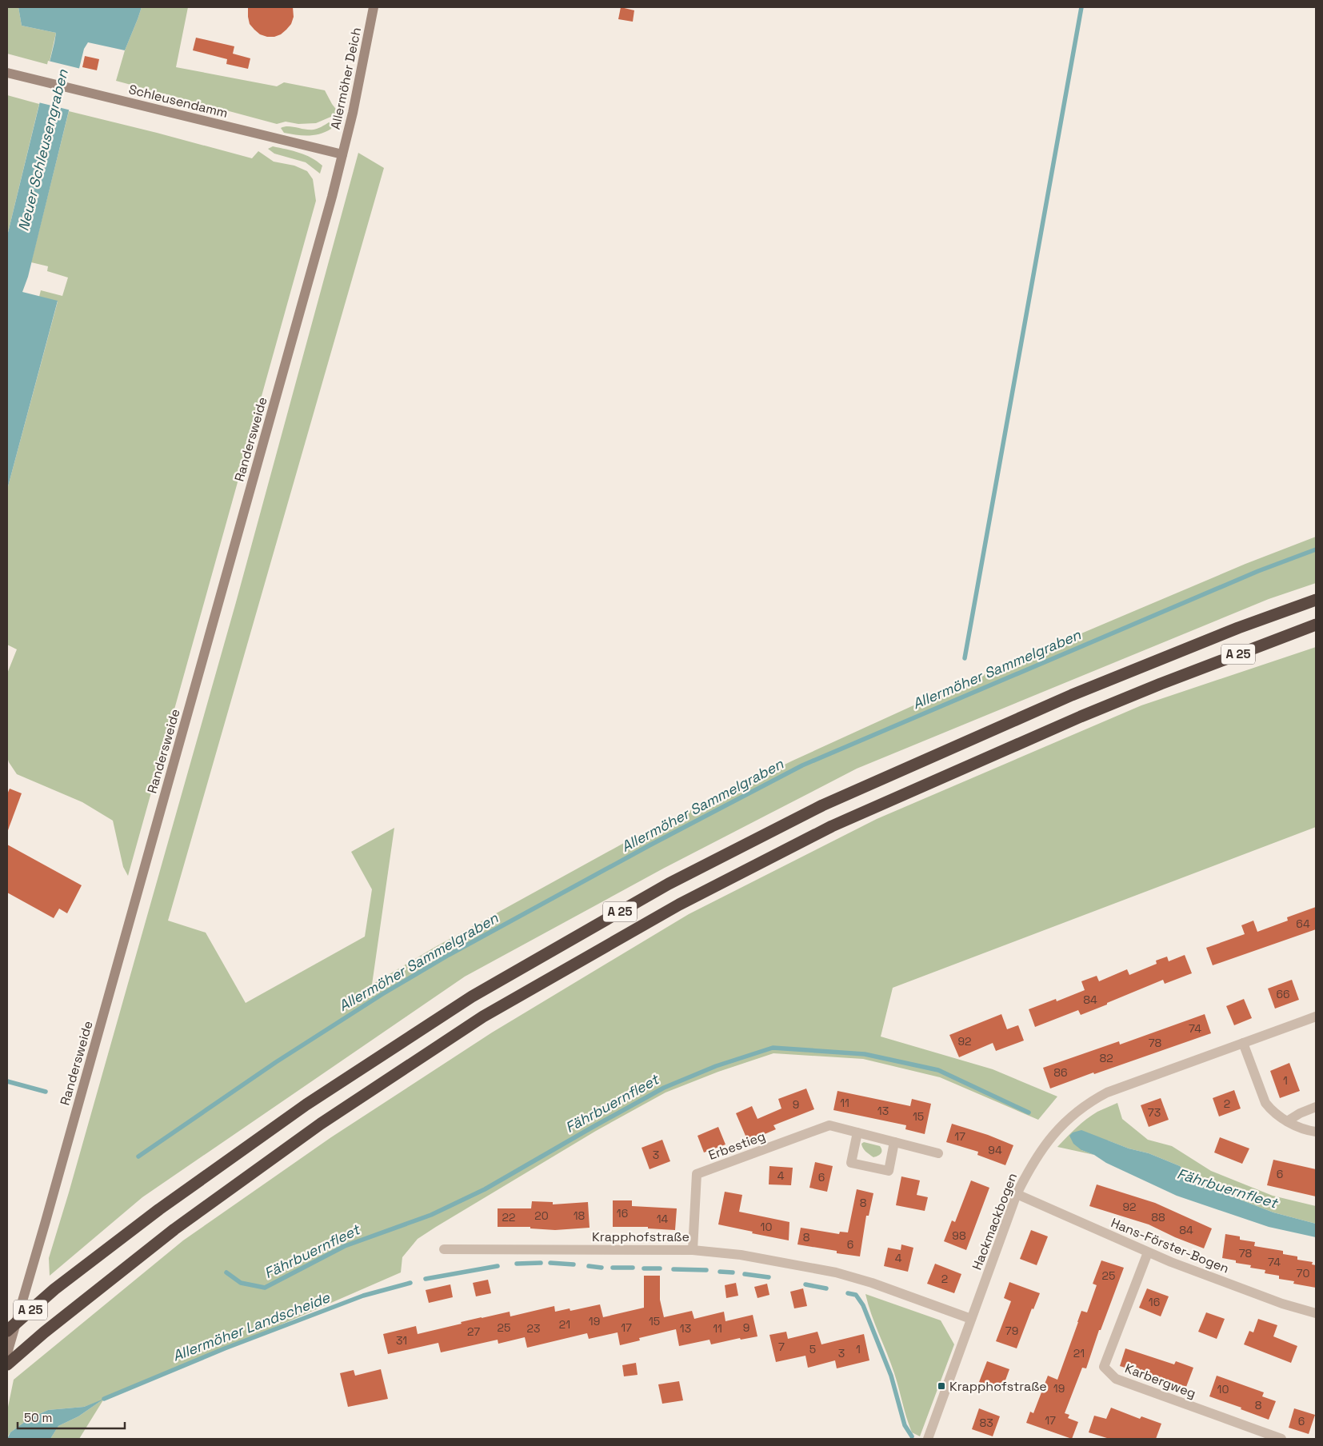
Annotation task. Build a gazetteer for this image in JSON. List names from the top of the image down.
{
  "streets": {
    "highway": ["A 25"],
    "street": [
      "Allermöher Deich",
      "Schleusendamm",
      "Randersweide",
      "Erbestieg",
      "Hackmackbogen",
      "Krapphofstraße",
      "Hans-Förster-Bogen",
      "Karbergweg"
    ]
  },
  "crossings": [
    ["Allermöher Deich", "Schleusendamm"],
    ["Allermöher Deich", "Randersweide"],
    ["Schleusendamm", "Randersweide"],
    ["Erbestieg", "Krapphofstraße"],
    ["Hackmackbogen", "Krapphofstraße"],
    ["Hackmackbogen", "Hans-Förster-Bogen"],
    ["Hans-Förster-Bogen", "Karbergweg"]
  ],
  "water": [
    "Neuer Schleusengraben",
    "Allermöher Sammelgraben",
    "Fährbuernfleet",
    "Allermöher Landscheide"
  ],
  "places": {
    "transit": ["Krapphofstraße"]
  },
  "house_numbers": [
    "64",
    "66",
    "84",
    "74",
    "92",
    "78",
    "82",
    "86",
    "1",
    "11",
    "2",
    "9",
    "13",
    "73",
    "15",
    "17",
    "94",
    "3",
    "6",
    "4",
    "6",
    "8",
    "92",
    "16",
    "20",
    "18",
    "22",
    "88",
    "14",
    "10",
    "84",
    "98",
    "8",
    "6",
    "78",
    "4",
    "74",
    "70",
    "25",
    "2",
    "16",
    "19",
    "15",
    "21",
    "25",
    "17",
    "9",
    "23",
    "13",
    "11",
    "79",
    "27",
    "31",
    "7",
    "5",
    "1",
    "3",
    "21",
    "19",
    "10",
    "8",
    "17",
    "6",
    "83"
  ],
  "scale_bar": "50 m"
}
